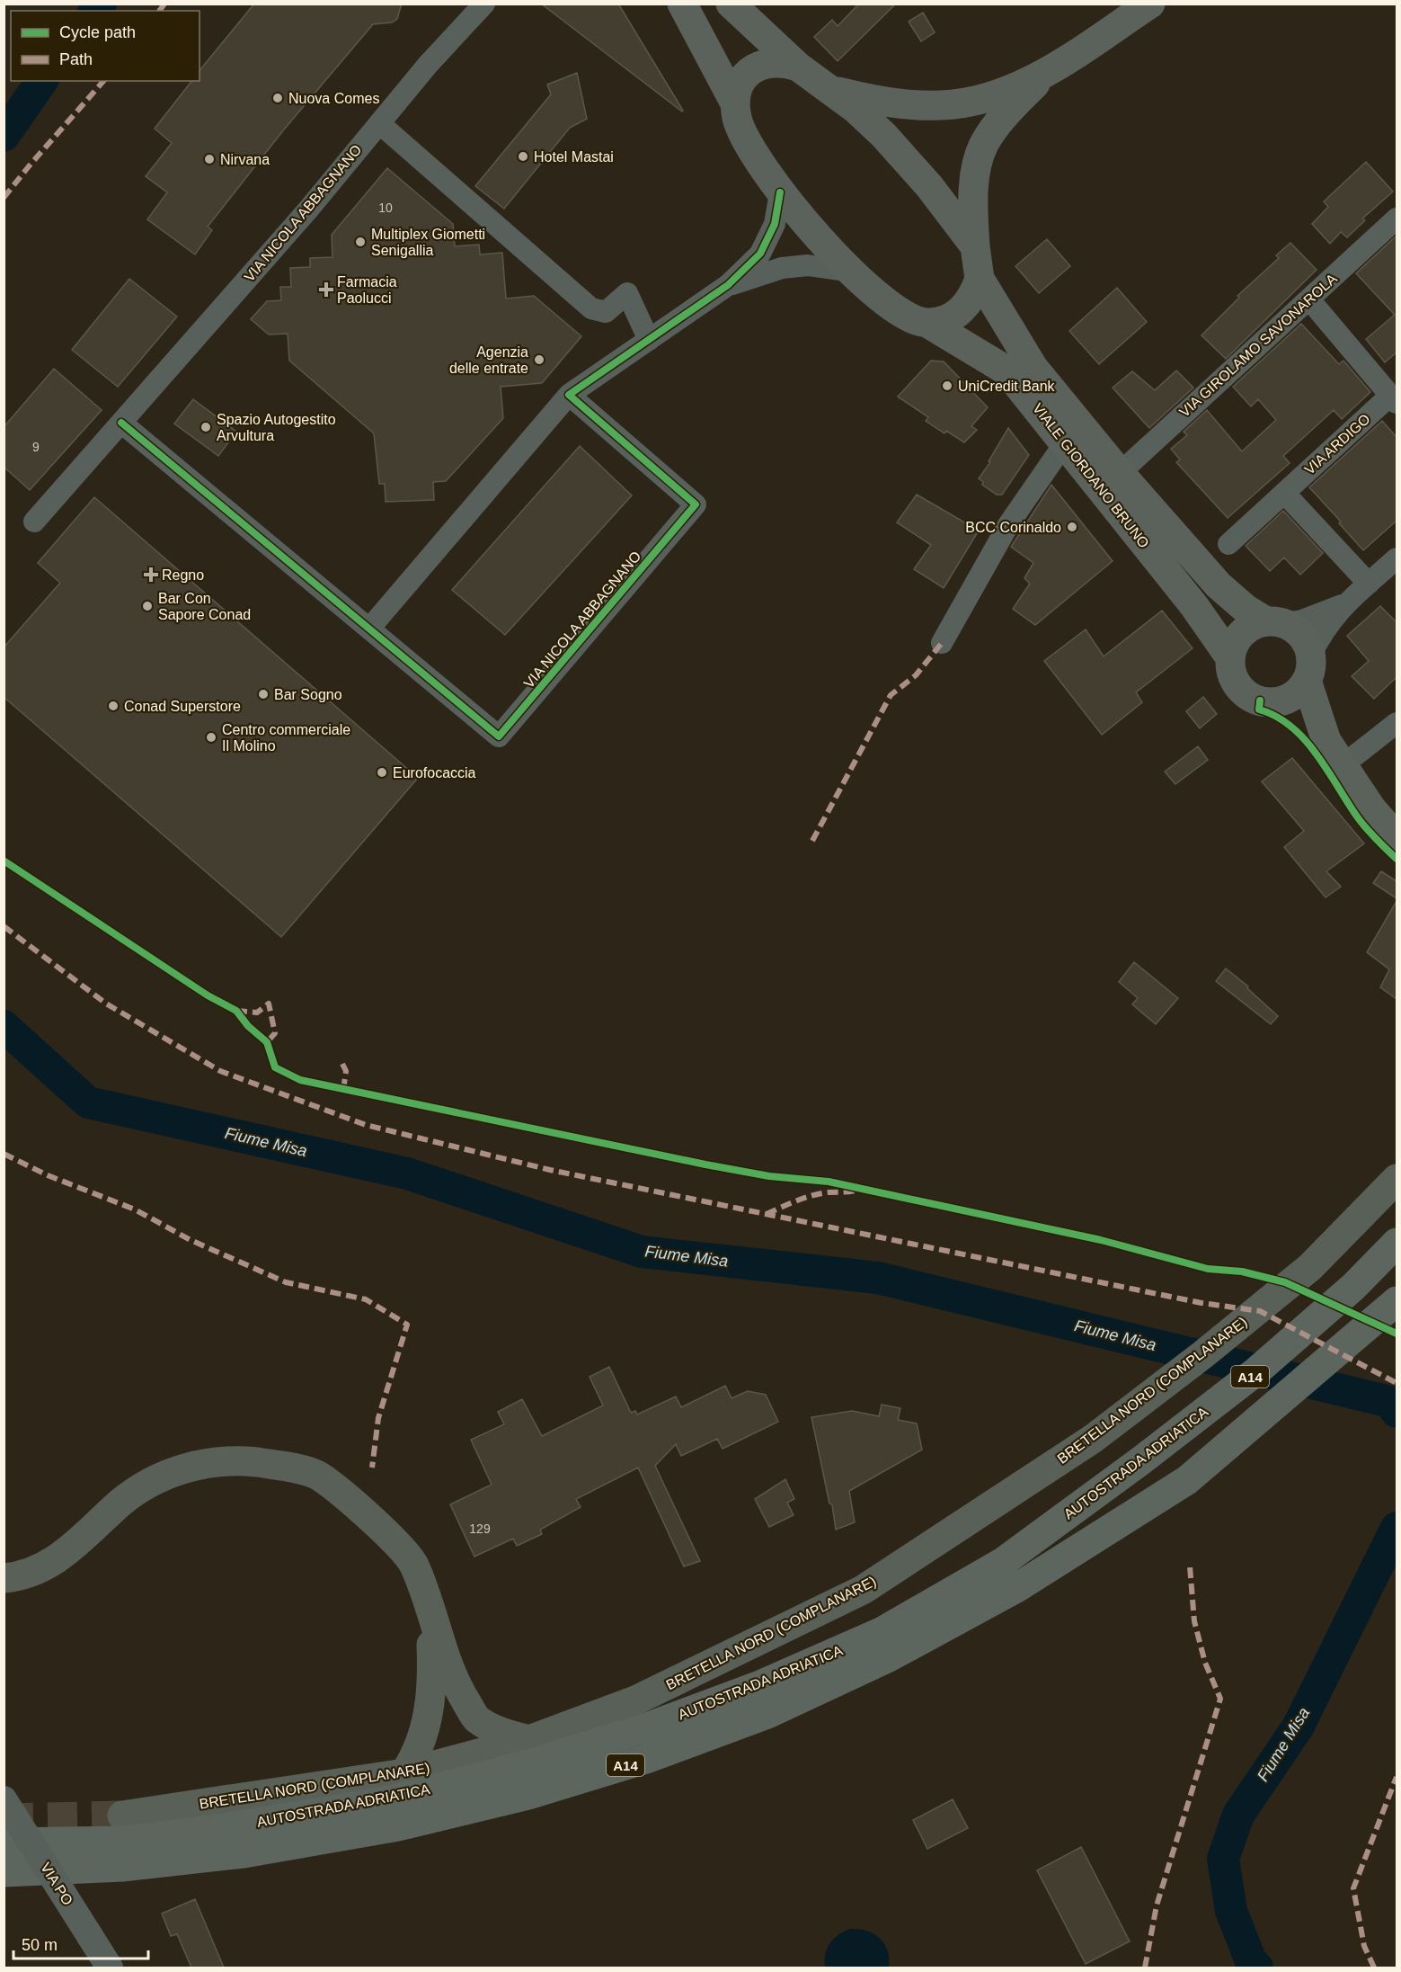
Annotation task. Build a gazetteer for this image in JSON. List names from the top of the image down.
{
  "streets": {
    "highway": ["A14", "AUTOSTRADA ADRIATICA"],
    "main road": ["VIALE GIORDANO BRUNO", "BRETELLA NORD (COMPLANARE)"],
    "street": [
      "VIA NICOLA ABBAGNANO",
      "VIA GIROLAMO SAVONAROLA",
      "VIA ARDIGO",
      "VIA PO"
    ]
  },
  "crossings": [
    ["VIA GIROLAMO SAVONAROLA", "VIA ARDIGO"],
    ["VIA GIROLAMO SAVONAROLA", "VIALE GIORDANO BRUNO"]
  ],
  "water": ["Fiume Misa"],
  "places": {
    "other": [
      "Nuova Comes",
      "Hotel Mastai",
      "Nirvana",
      "Multiplex Giometti Senigallia",
      "Agenzia delle entrate",
      "UniCredit Bank",
      "Spazio Autogestito Arvultura",
      "BCC Corinaldo",
      "Bar Con Sapore Conad",
      "Bar Sogno",
      "Conad Superstore",
      "Centro commerciale Il Molino",
      "Eurofocaccia"
    ],
    "health": ["Farmacia Paolucci", "Regno"]
  },
  "house_numbers": ["10", "9", "129"],
  "legend": ["Cycle path", "Path"],
  "scale_bar": "50 m"
}
